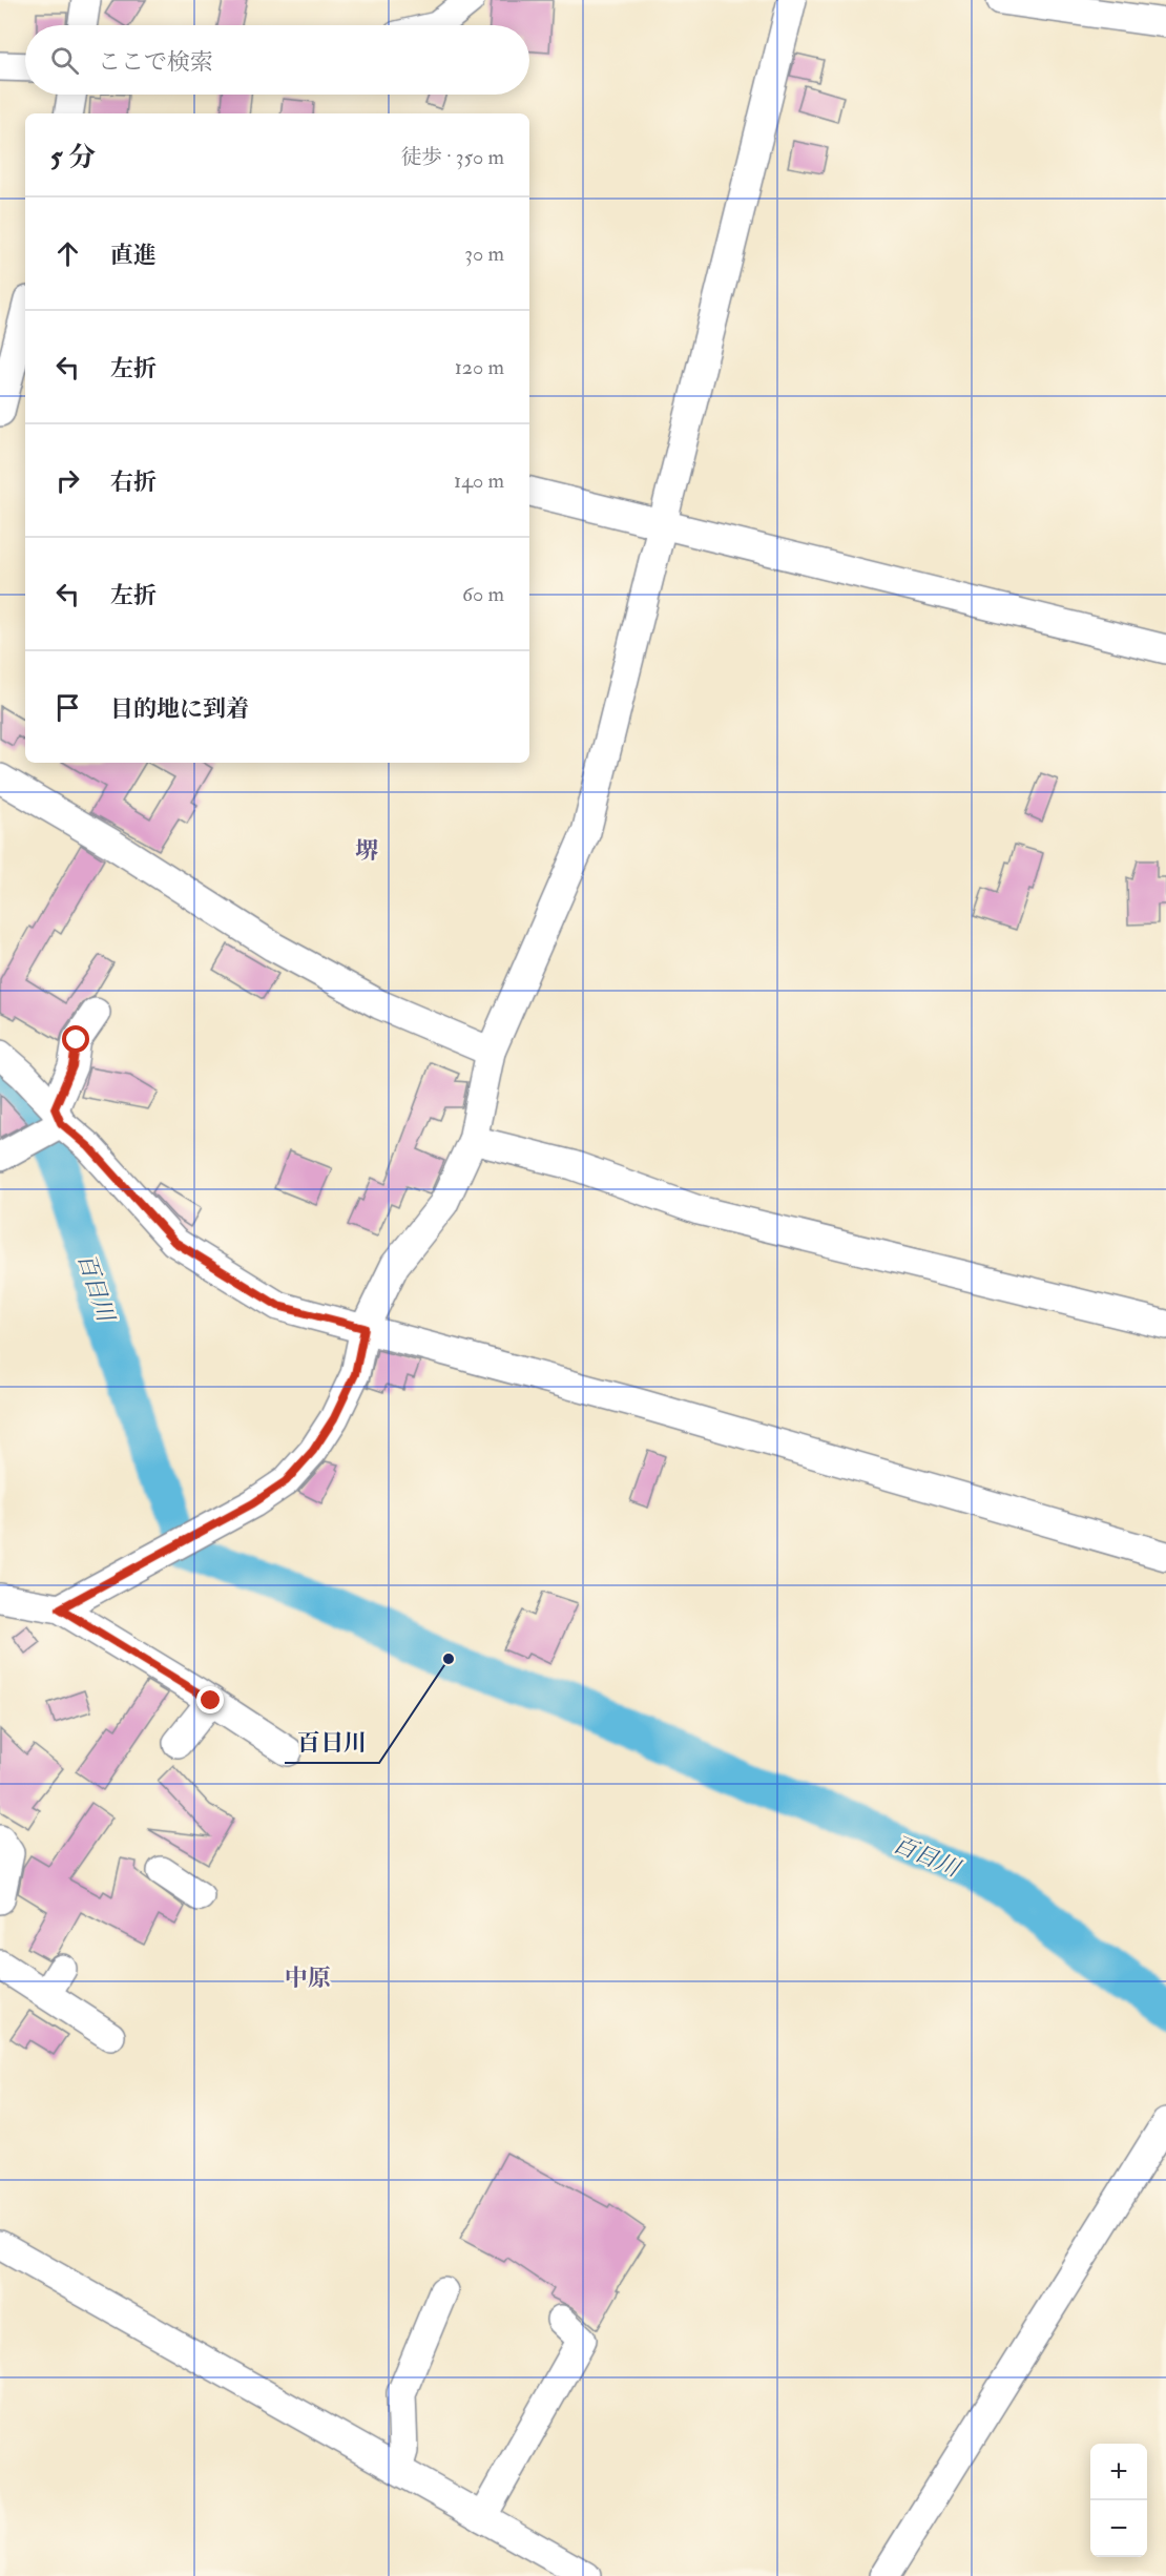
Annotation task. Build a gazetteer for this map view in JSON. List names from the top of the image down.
{
  "districts": ["堺", "中原"],
  "water": ["百日川"],
  "places": ["百日川"],
  "page": {
    "search": "ここで検索",
    "heading": ["5 分", "徒歩 · 350 m"],
    "list": [
      ["直進", "30 m"],
      ["左折", "120 m"],
      ["右折", "140 m"],
      ["左折", "60 m"],
      "目的地に到着"
    ],
    "map_buttons": ["+", "−"]
  }
}
